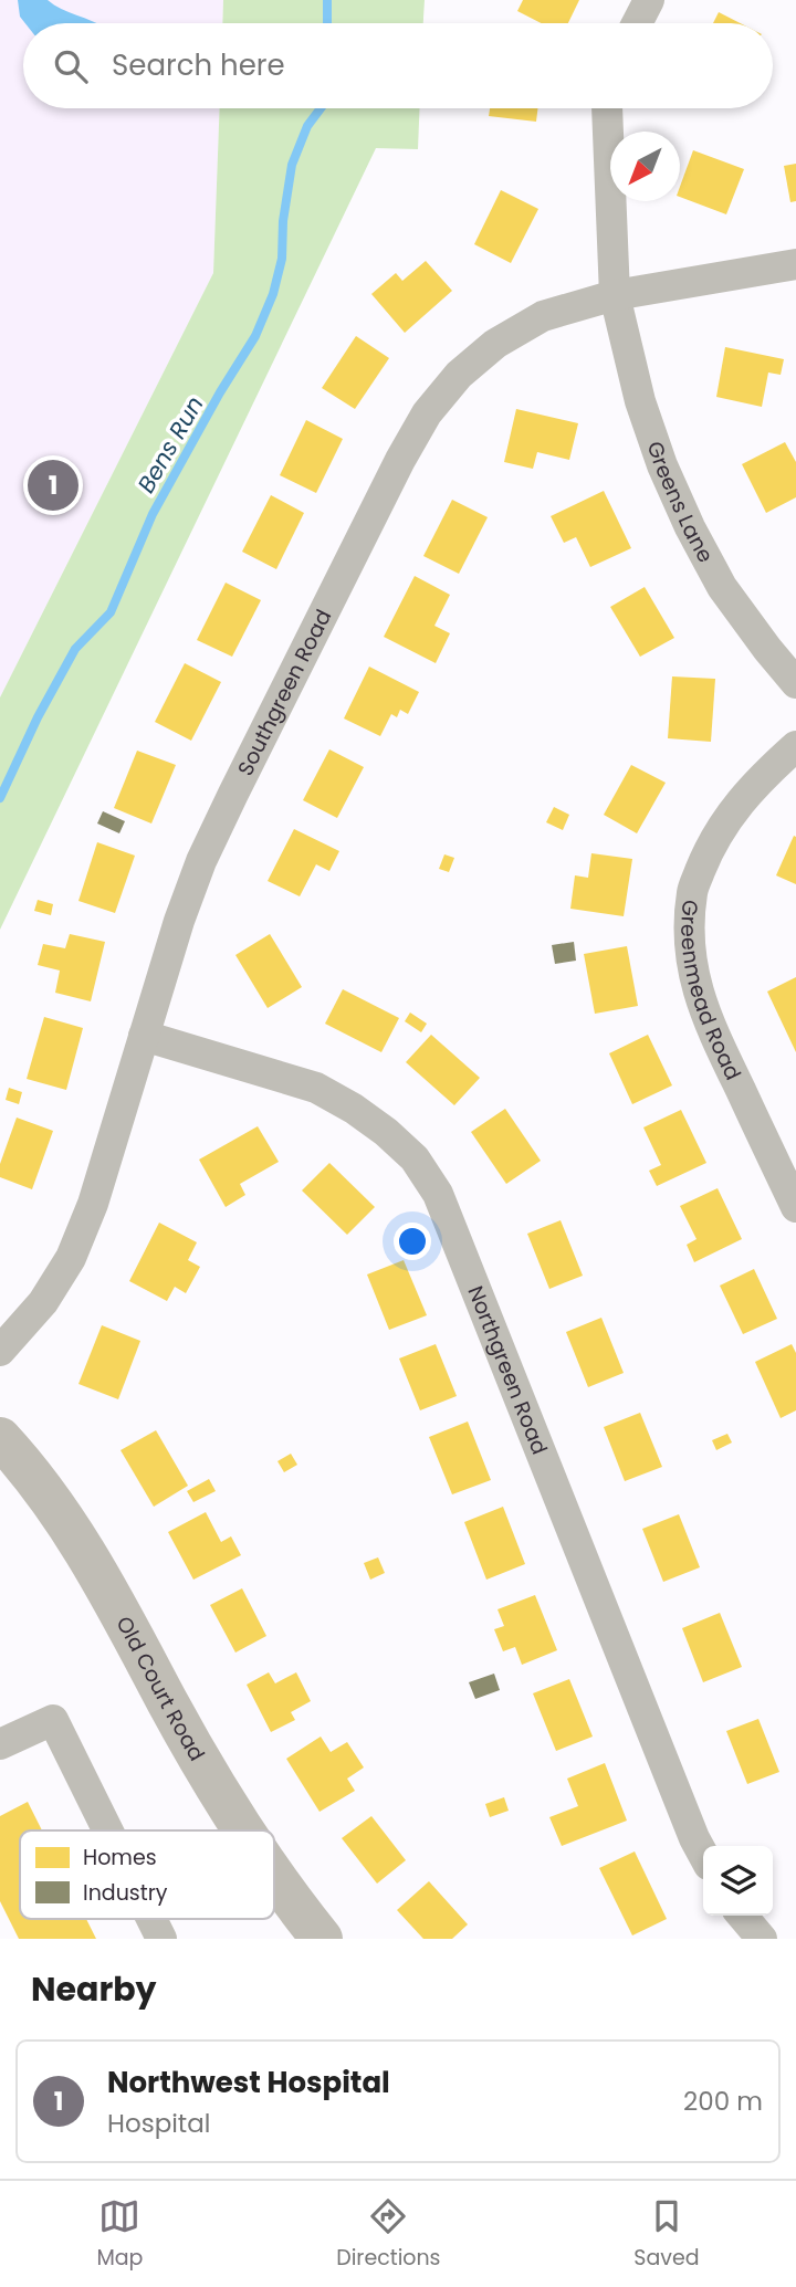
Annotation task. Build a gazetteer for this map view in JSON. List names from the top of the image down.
{
  "streets": {
    "main road": ["Old Court Road"],
    "street": [
      "Greens Lane",
      "Southgreen Road",
      "Greenmead Road",
      "Northgreen Road"
    ]
  },
  "crossings": [
    ["Greens Lane", "Southgreen Road"],
    ["Southgreen Road", "Northgreen Road"]
  ],
  "water": ["Bens Run"],
  "legend": ["Homes", "Industry"],
  "north": "bottom left",
  "page": {
    "search": "Search here",
    "pins": "1",
    "heading": "Nearby",
    "list": [
      {
        "mark": "1",
        "name": "Northwest Hospital",
        "note": "Hospital",
        "value": "200 m"
      }
    ],
    "nav": ["Map", "Directions", "Saved"]
  }
}
